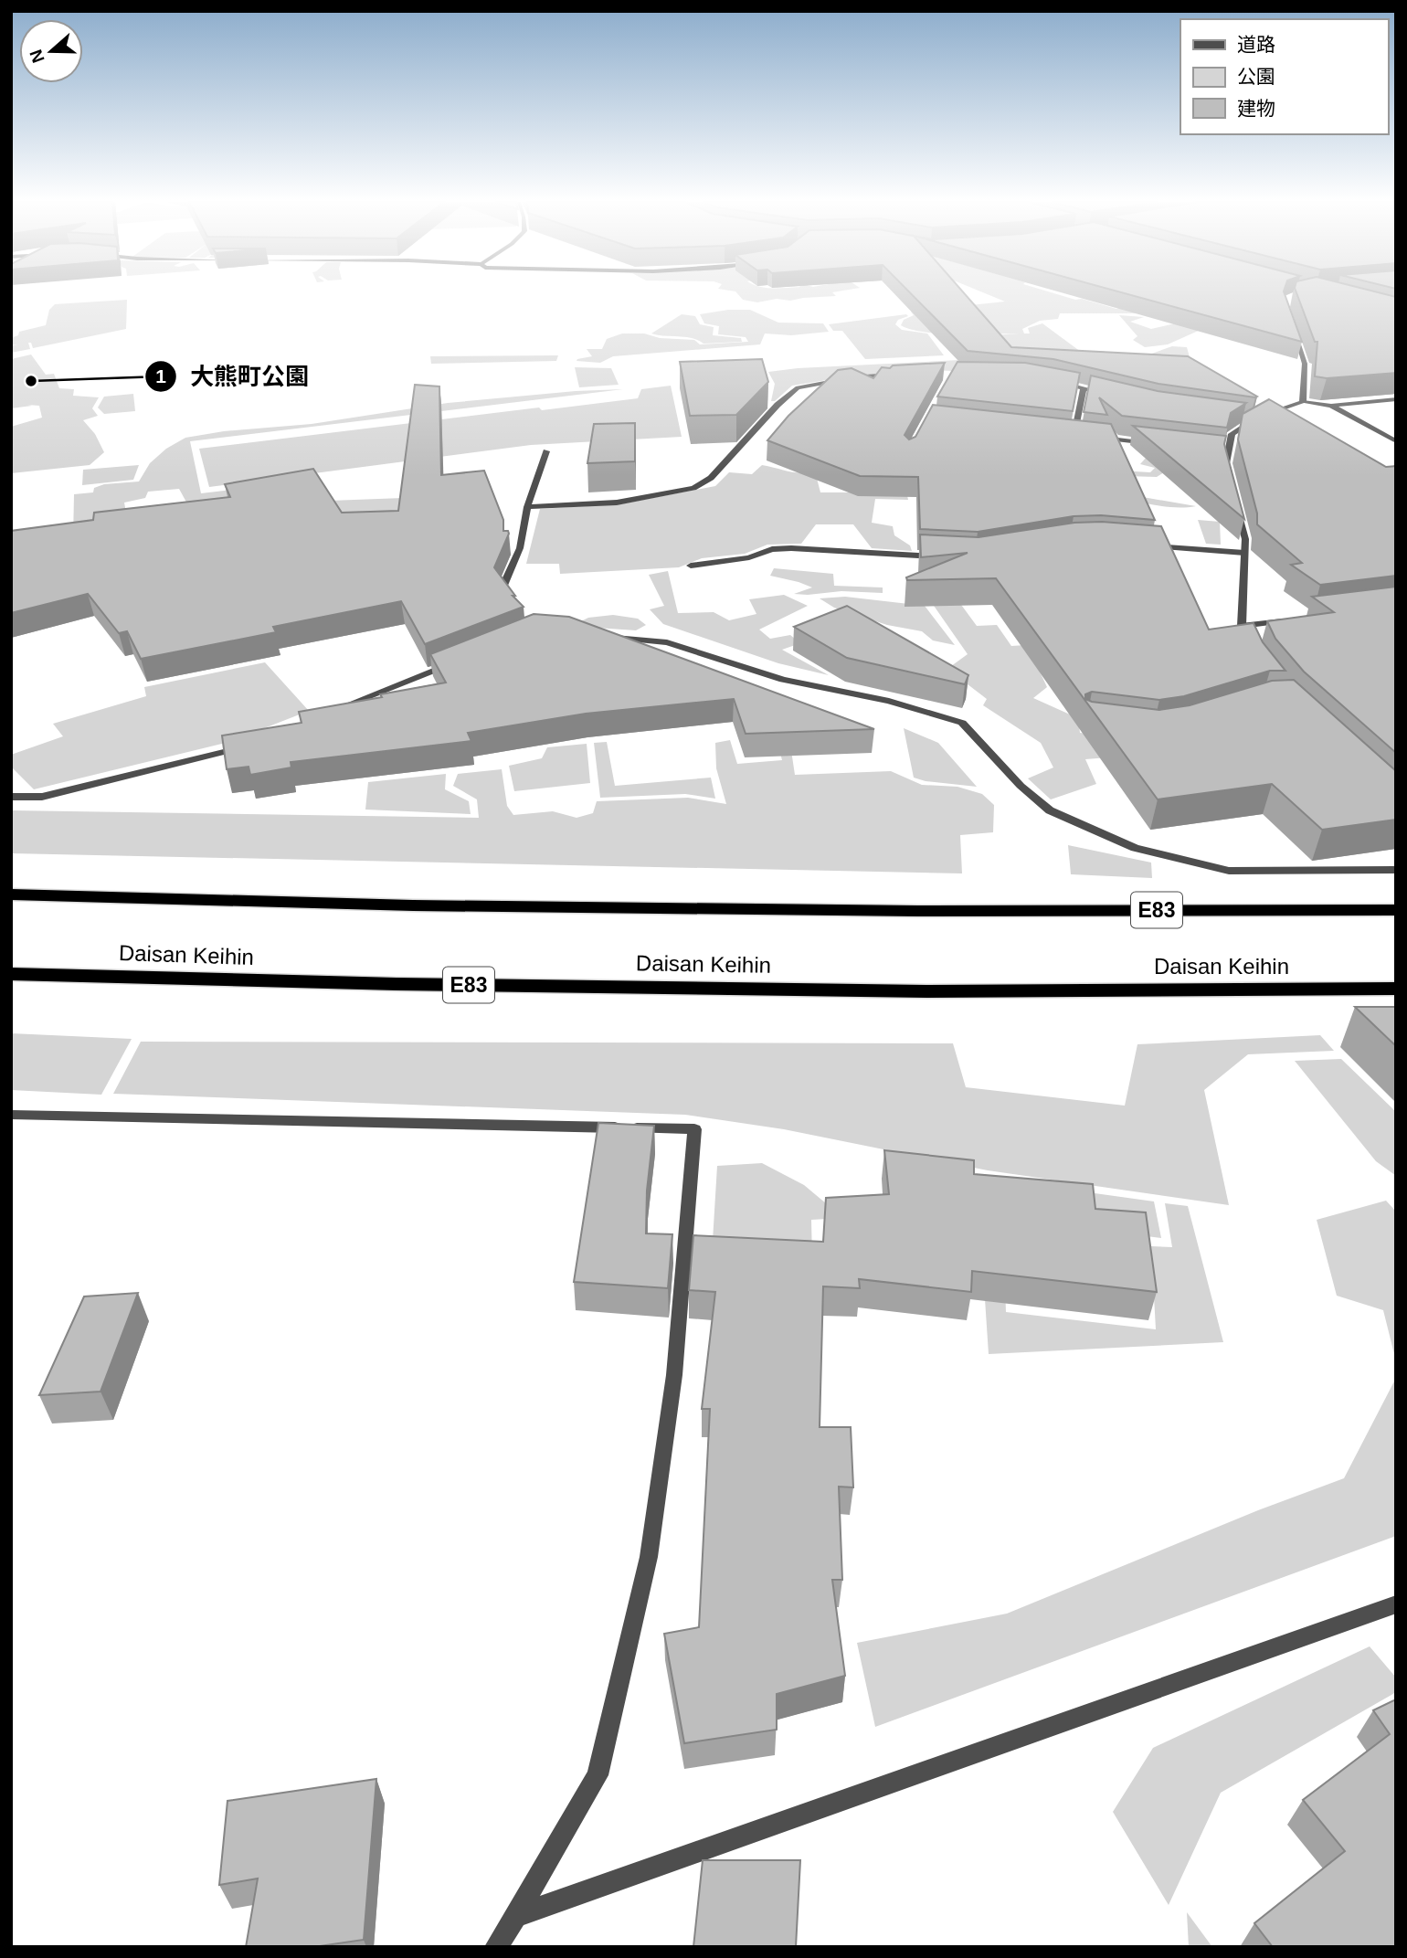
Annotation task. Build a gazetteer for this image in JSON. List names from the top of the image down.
{
  "streets": {
    "highway": ["E83", "Daisan Keihin"]
  },
  "places": ["大熊町公園"],
  "legend": ["道路", "公園", "建物"],
  "north": "left"
}
